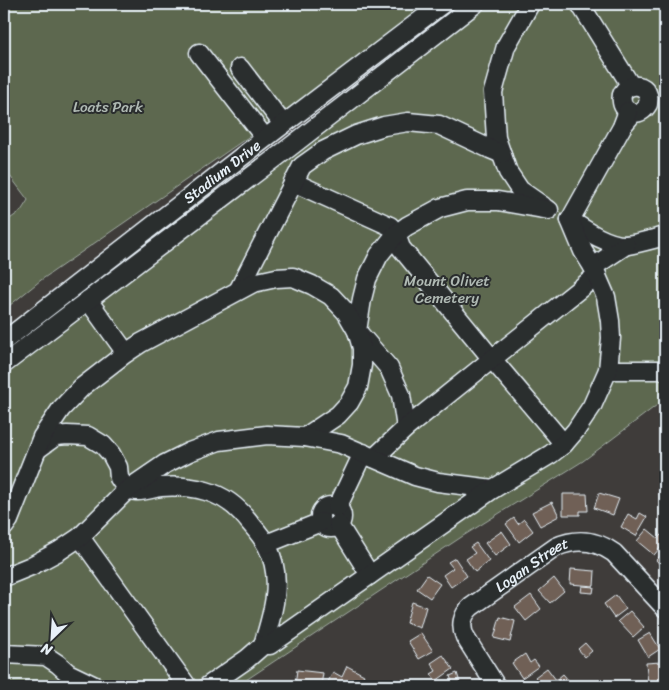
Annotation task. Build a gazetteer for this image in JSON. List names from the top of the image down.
{
  "streets": {
    "street": ["Stadium Drive", "Logan Street"]
  },
  "parks": ["Loats Park", "Mount Olivet Cemetery"],
  "north": "bottom left"
}
